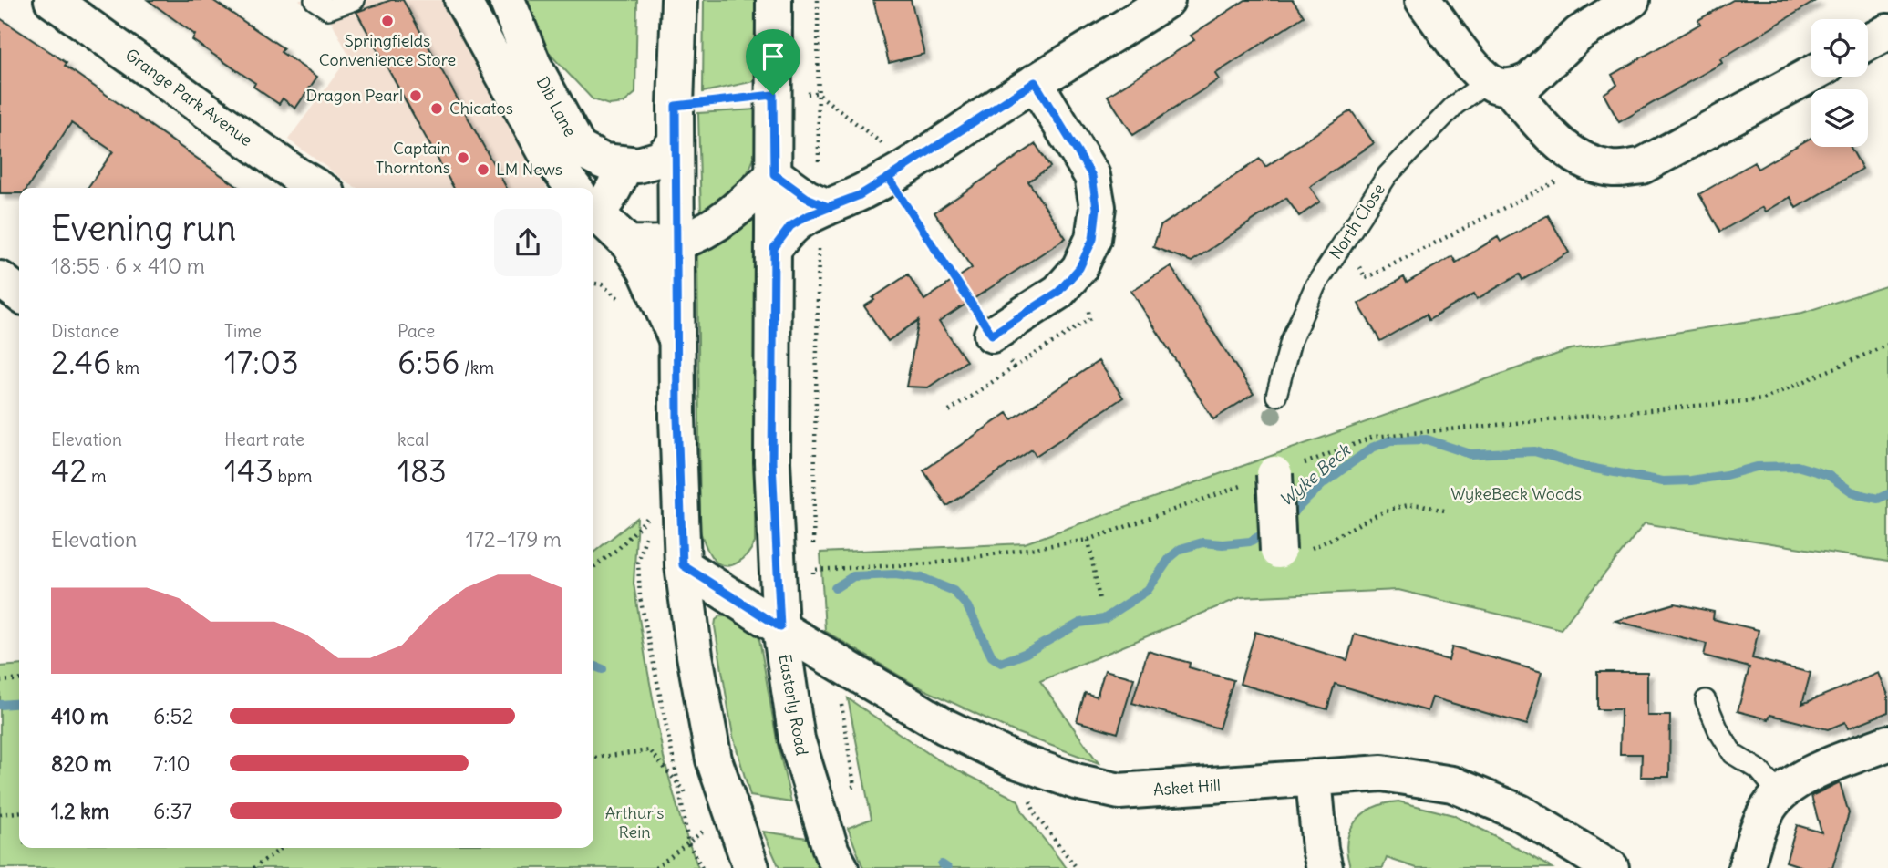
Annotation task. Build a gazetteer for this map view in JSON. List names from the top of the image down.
{
  "streets": {
    "street": [
      "Grange Park Avenue",
      "Dib Lane",
      "Easterly Road",
      "Asket Hill"
    ],
    "lane": ["North Close"]
  },
  "crossings": [
    ["Easterly Road", "Asket Hill"]
  ],
  "water": ["Wyke Beck"],
  "parks": ["WykeBeck Woods", "Arthur's Rein"],
  "places": [
    "Springfields Convenience Store",
    "Dragon Pearl",
    "Chicatos",
    "Captain Thorntons",
    "LM News"
  ],
  "page": {
    "heading": ["Evening run", "18:55 · 6 × 410 m"],
    "stats": [
      ["Distance", "2.46 km"],
      ["Time", "17:03"],
      ["Pace", "6:56 /km"],
      ["Elevation", "42 m"],
      ["Heart rate", "143 bpm"],
      ["kcal", "183"]
    ],
    "chart": ["Elevation", "172–179 m"],
    "list": [
      {
        "name": "410 m",
        "note": "6:52"
      },
      {
        "name": "820 m",
        "note": "7:10"
      },
      {
        "name": "1.2 km",
        "note": "6:37"
      }
    ]
  }
}
